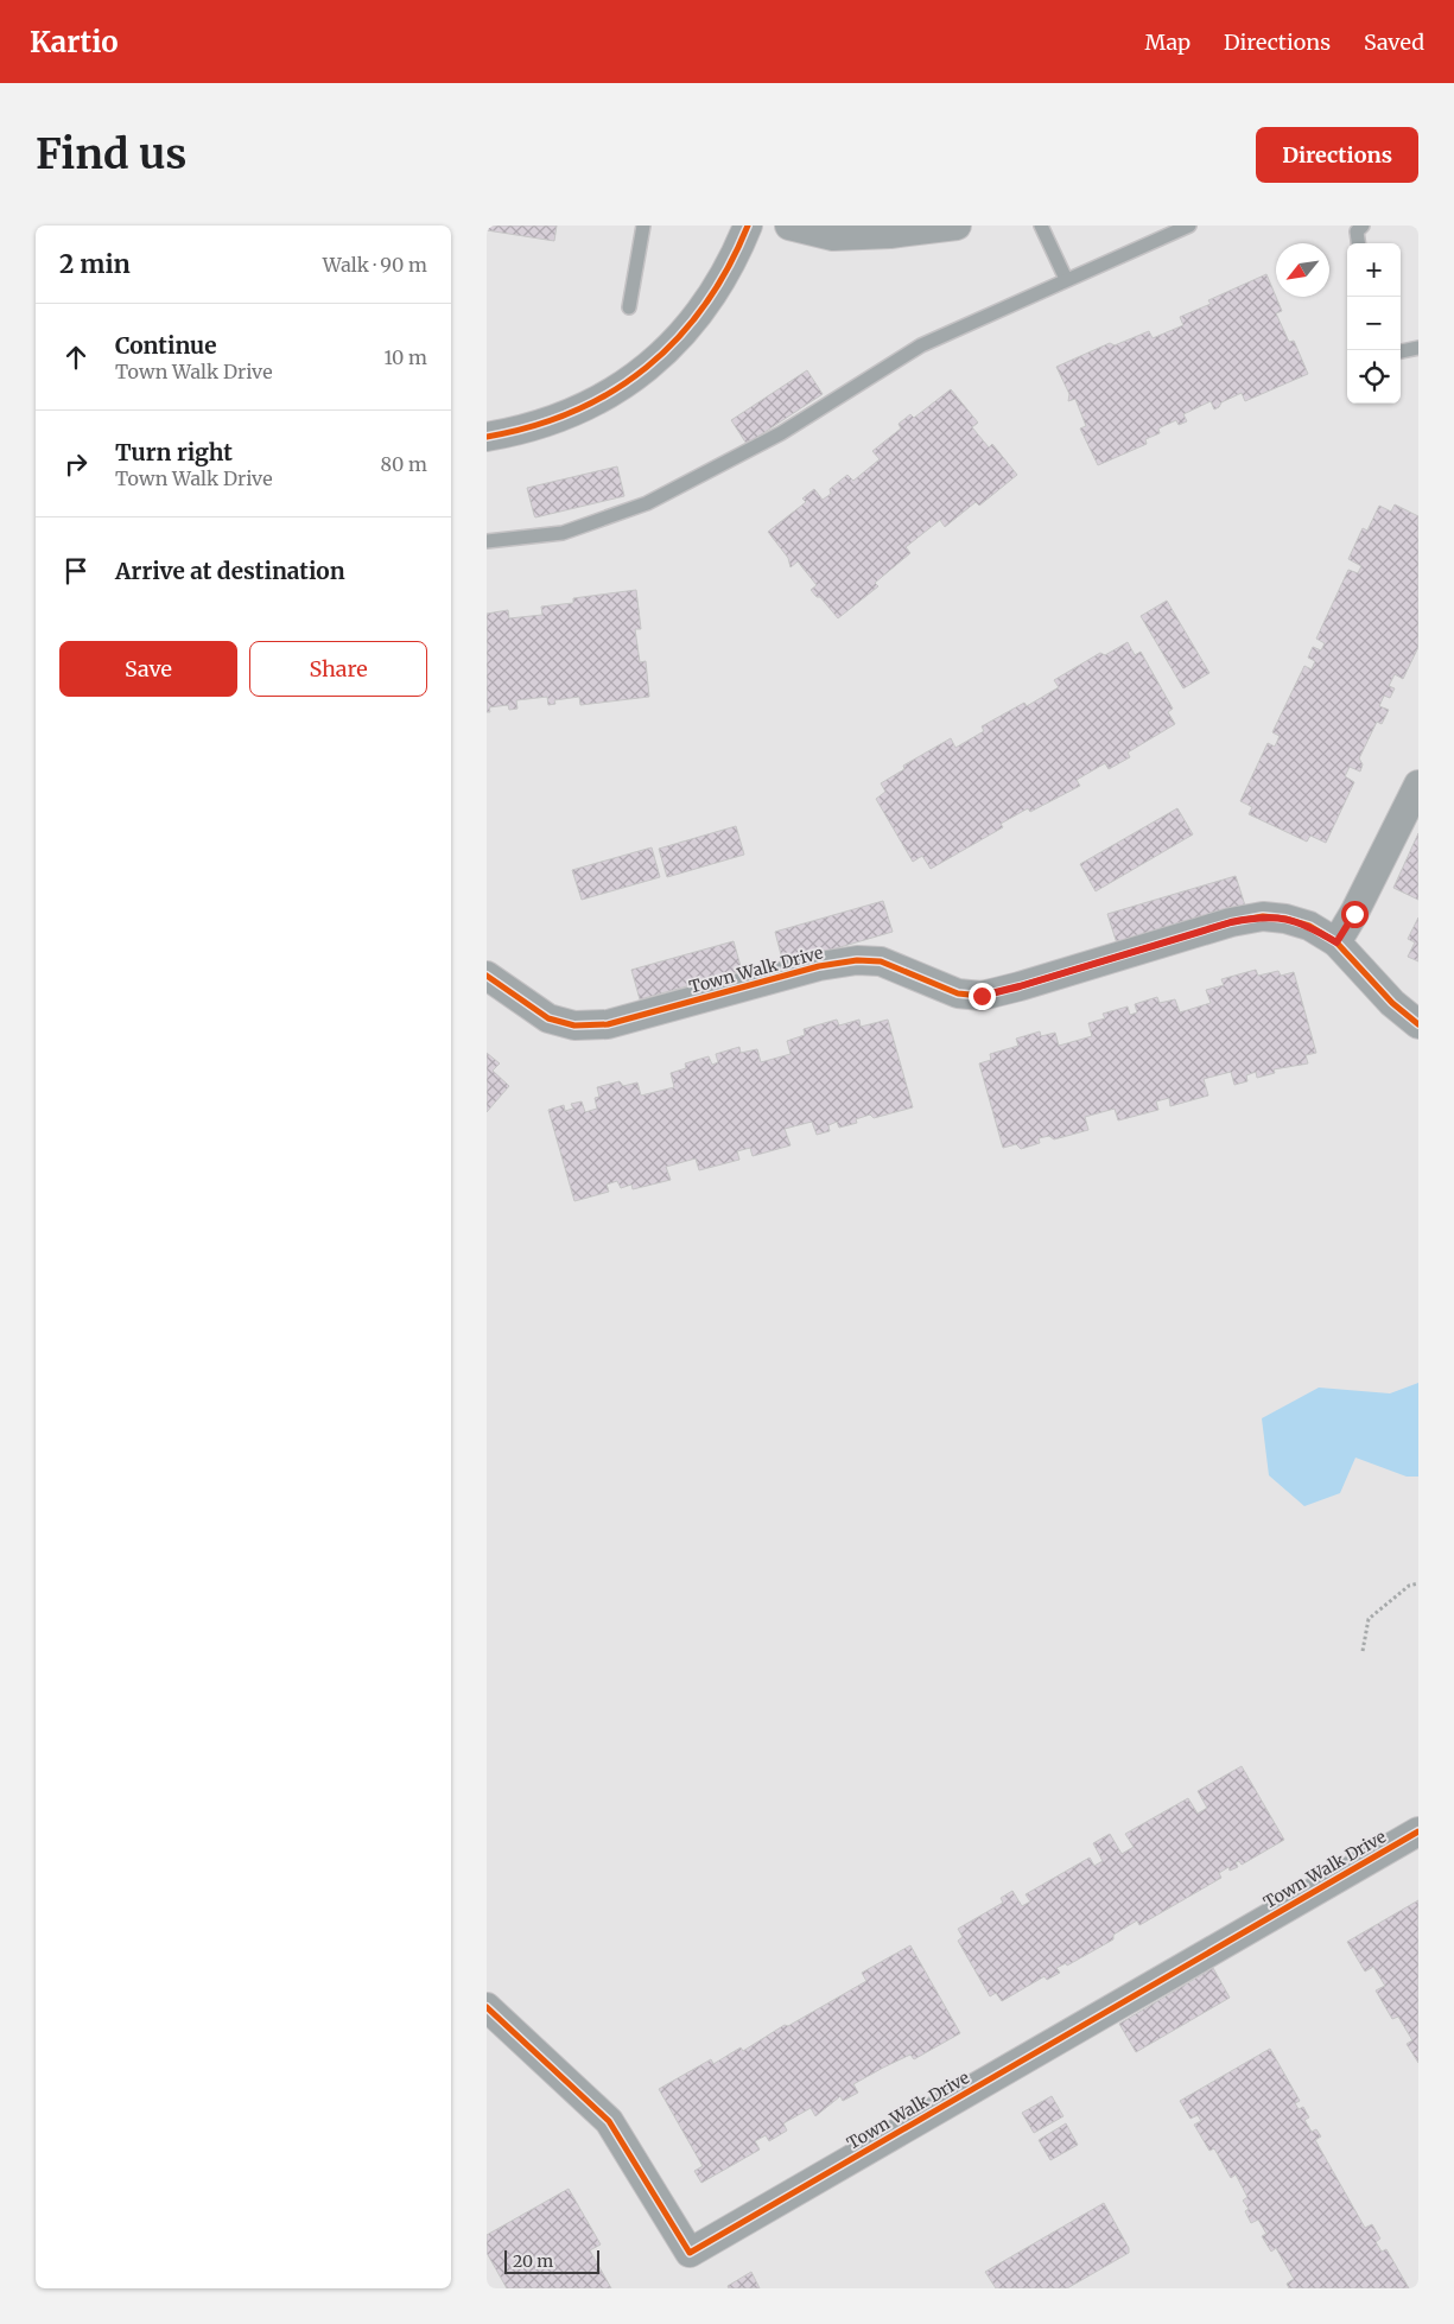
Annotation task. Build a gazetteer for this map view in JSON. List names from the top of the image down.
{
  "streets": {
    "street": ["Town Walk Drive"]
  },
  "scale_bar": "20 m",
  "north": "bottom left",
  "page": {
    "header": "Kartio",
    "nav": ["Map", "Directions", "Saved"],
    "buttons": [
      "Directions",
      ["Save", "Share"]
    ],
    "title": "Find us",
    "heading": ["2 min", "Walk · 90 m"],
    "map_buttons": ["+", "−"],
    "list": [
      ["Continue", "Town Walk Drive", "10 m"],
      ["Turn right", "Town Walk Drive", "80 m"],
      "Arrive at destination"
    ],
    "scale": "20 m"
  }
}
